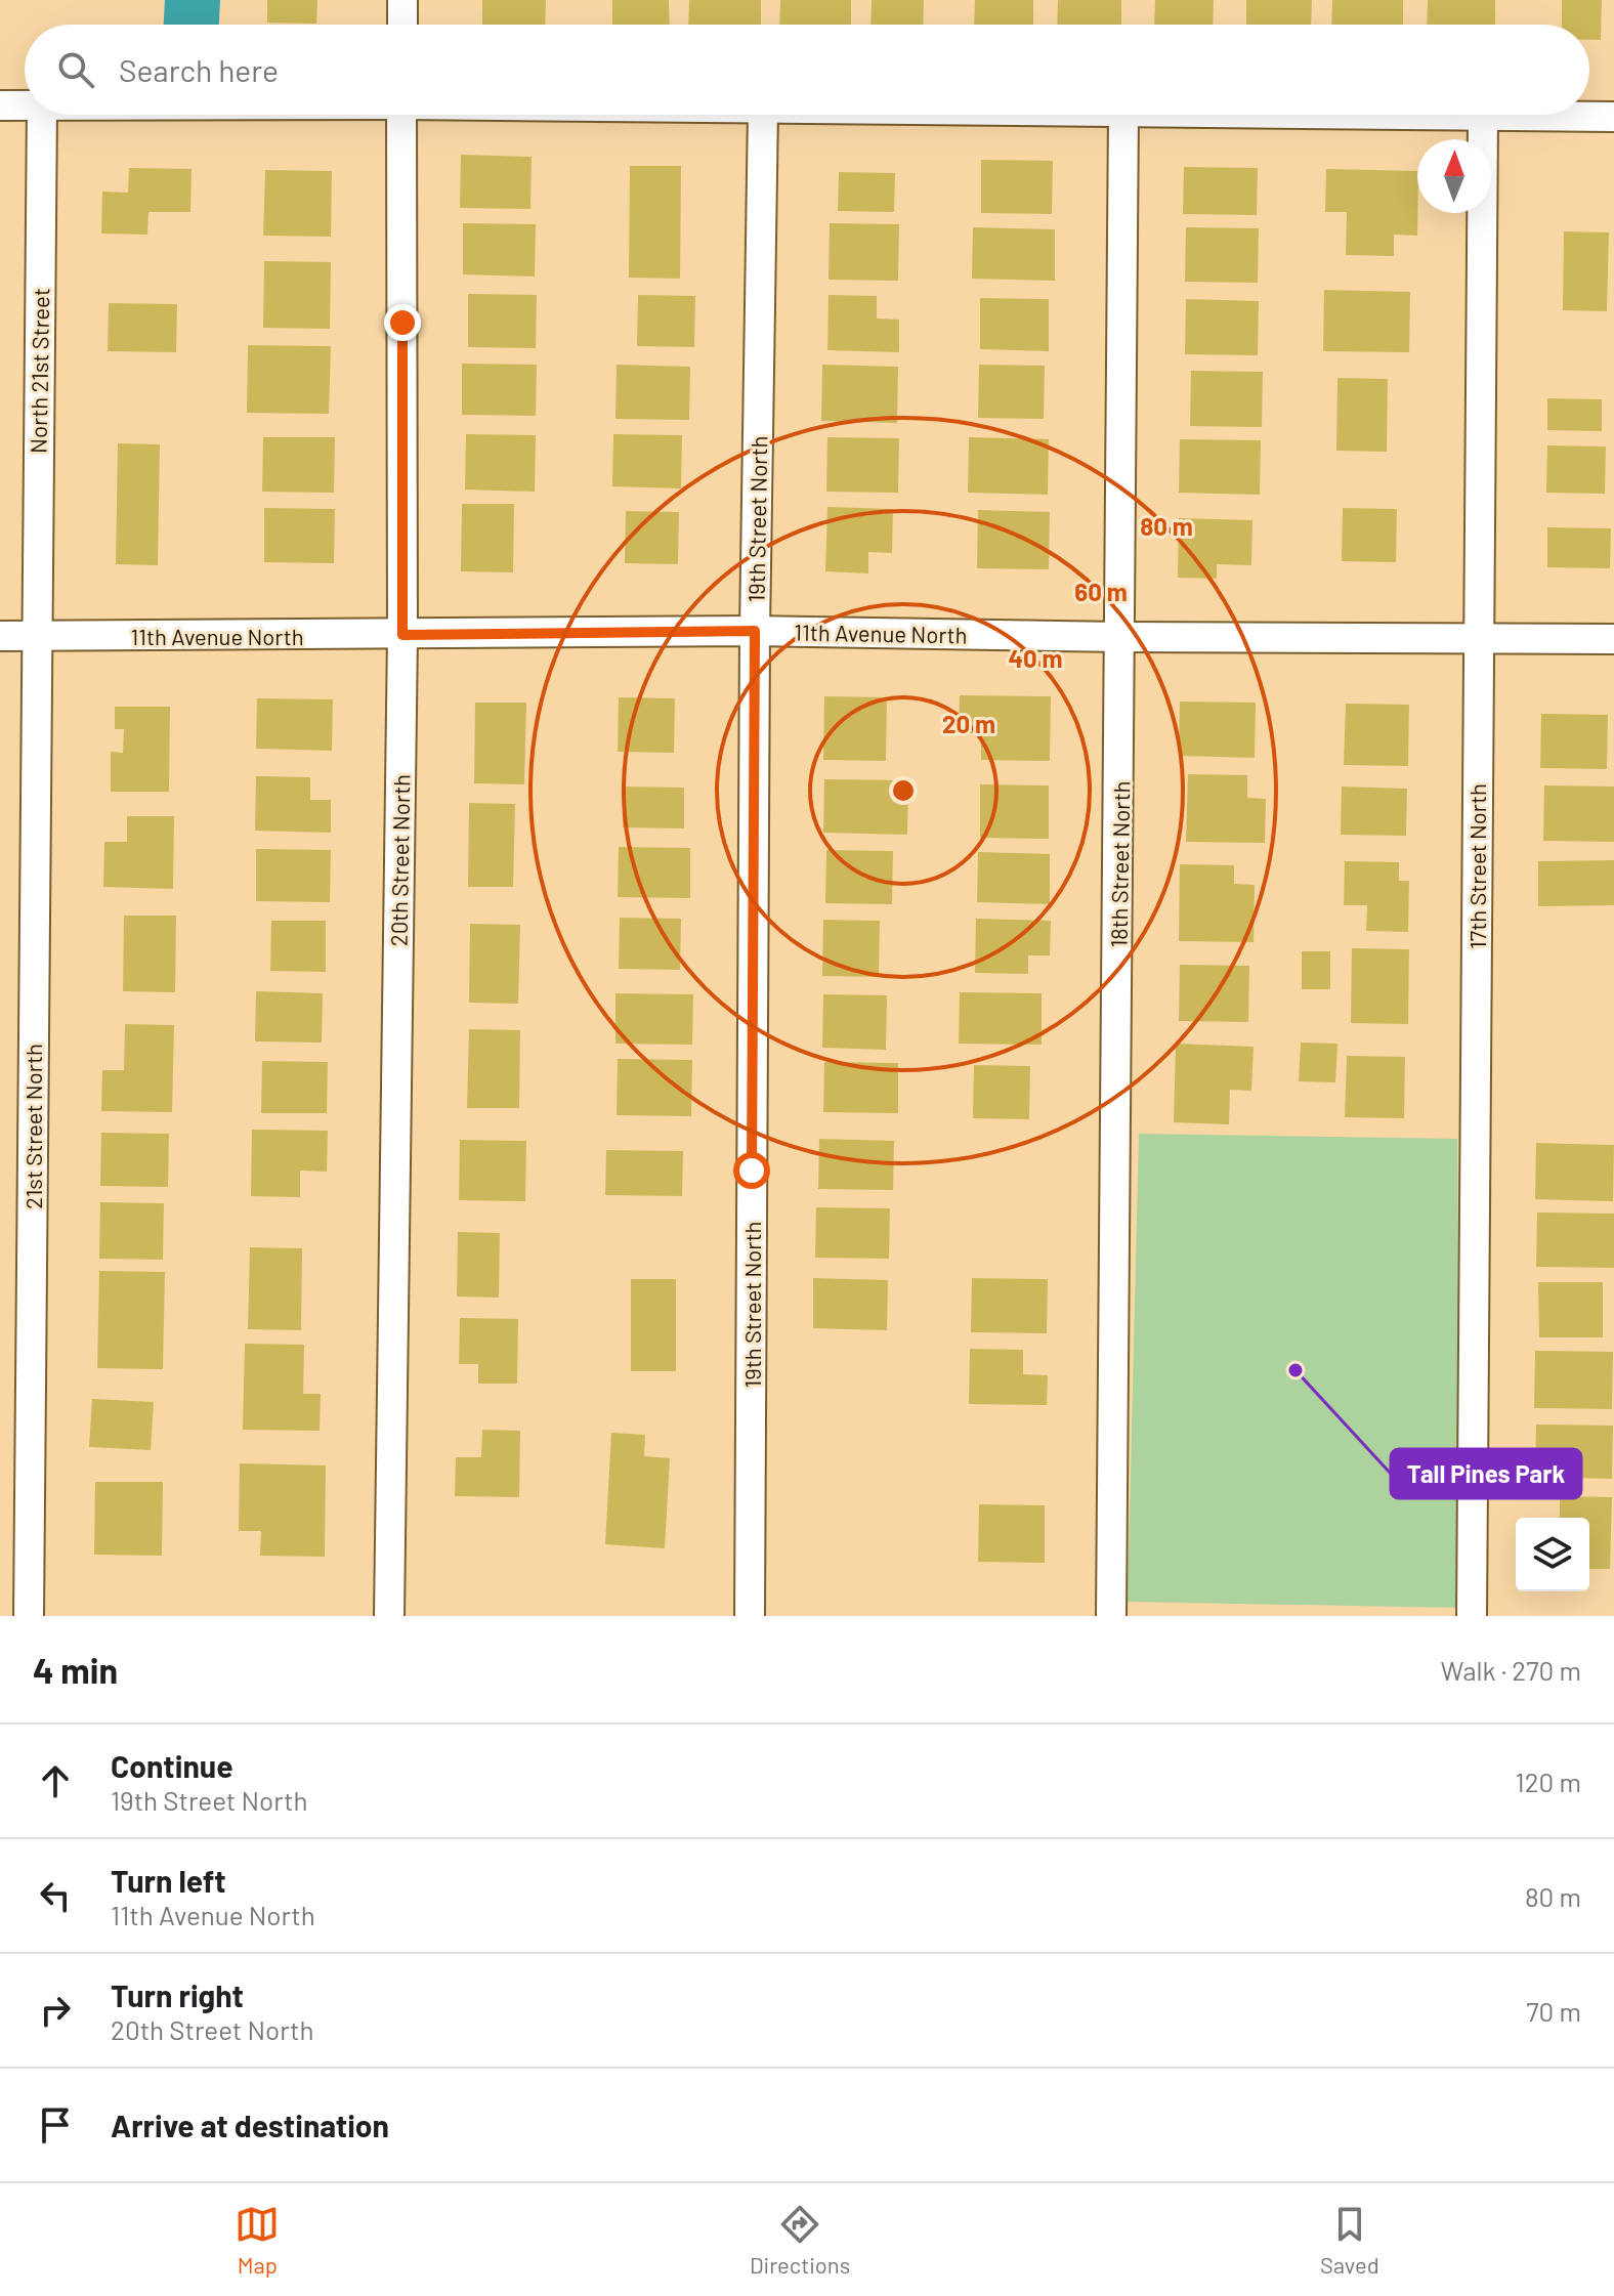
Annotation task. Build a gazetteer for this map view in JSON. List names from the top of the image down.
{
  "streets": {
    "street": [
      "North 21st Street",
      "19th Street North",
      "11th Avenue North",
      "20th Street North",
      "18th Street North",
      "17th Street North",
      "21st Street North"
    ]
  },
  "crossings": [
    ["North 21st Street", "11th Avenue North"],
    ["North 21st Street", "21st Street North"],
    ["19th Street North", "11th Avenue North"],
    ["11th Avenue North", "20th Street North"],
    ["11th Avenue North", "18th Street North"],
    ["11th Avenue North", "17th Street North"],
    ["11th Avenue North", "21st Street North"]
  ],
  "places": ["Tall Pines Park"],
  "north": "top",
  "page": {
    "search": "Search here",
    "heading": ["4 min", "Walk · 270 m"],
    "list": [
      ["Continue", "19th Street North", "120 m"],
      ["Turn left", "11th Avenue North", "80 m"],
      ["Turn right", "20th Street North", "70 m"],
      "Arrive at destination"
    ],
    "nav": ["Map", "Directions", "Saved"]
  },
  "rings": [
    "80 m",
    "60 m",
    "40 m",
    "20 m"
  ]
}
